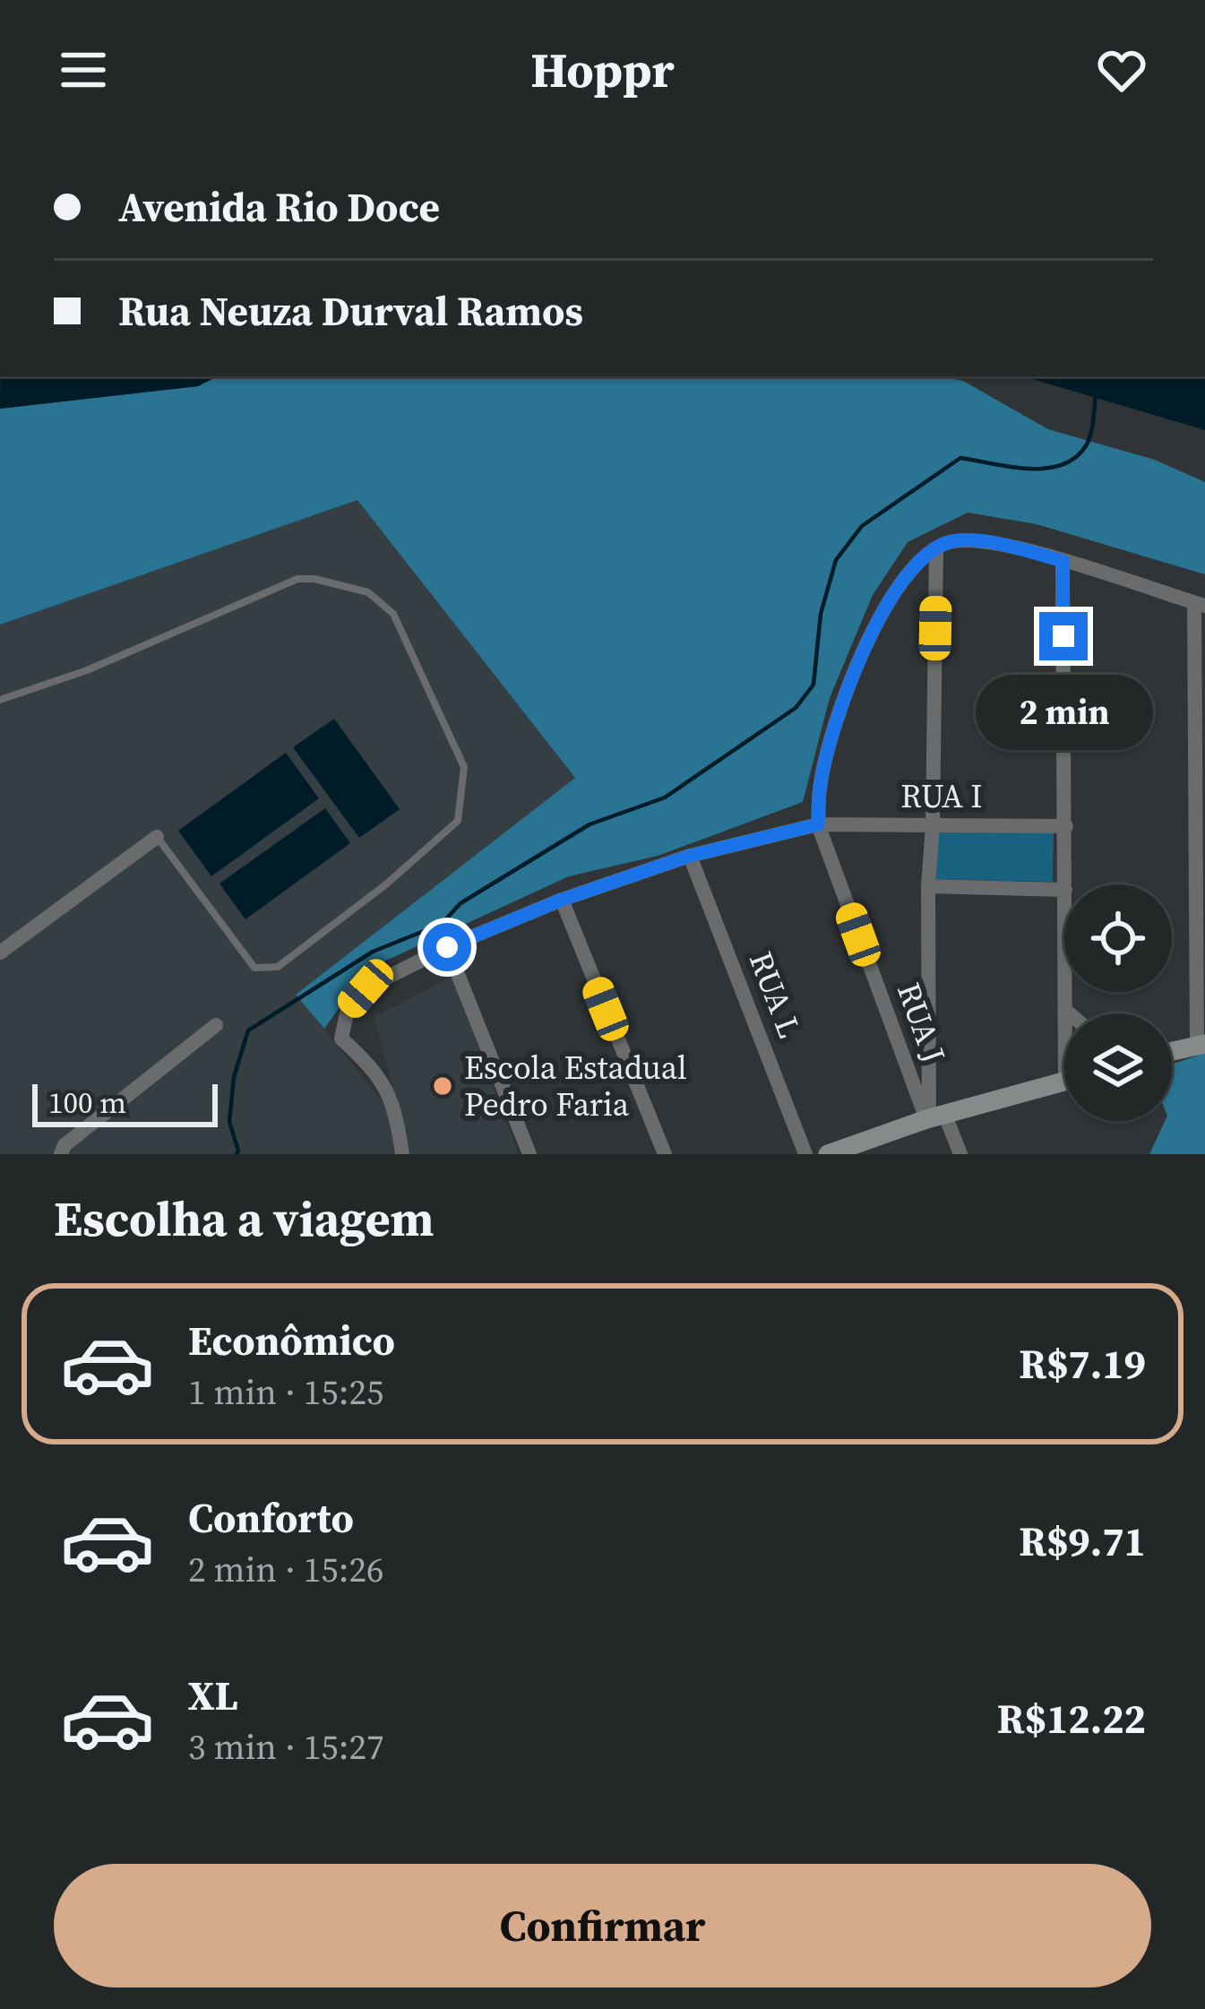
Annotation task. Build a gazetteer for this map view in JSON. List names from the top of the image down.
{
  "streets": {
    "street": ["RUA I", "RUA L", "RUA J"]
  },
  "crossings": [
    ["RUA I", "RUA L"],
    ["RUA I", "RUA J"]
  ],
  "places": ["Escola Estadual Pedro Faria"],
  "scale_bar": "100 m",
  "page": {
    "header": "Hoppr",
    "banner": ["Avenida Rio Doce", "Rua Neuza Durval Ramos"],
    "bubble": "2 min",
    "scale": "100 m",
    "heading": "Escolha a viagem",
    "list": [
      {
        "name": "Econômico",
        "note": "1 min · 15:25",
        "value": "R$7.19"
      },
      {
        "name": "Conforto",
        "note": "2 min · 15:26",
        "value": "R$9.71"
      },
      {
        "name": "XL",
        "note": "3 min · 15:27",
        "value": "R$12.22"
      }
    ],
    "buttons": "Confirmar"
  }
}
